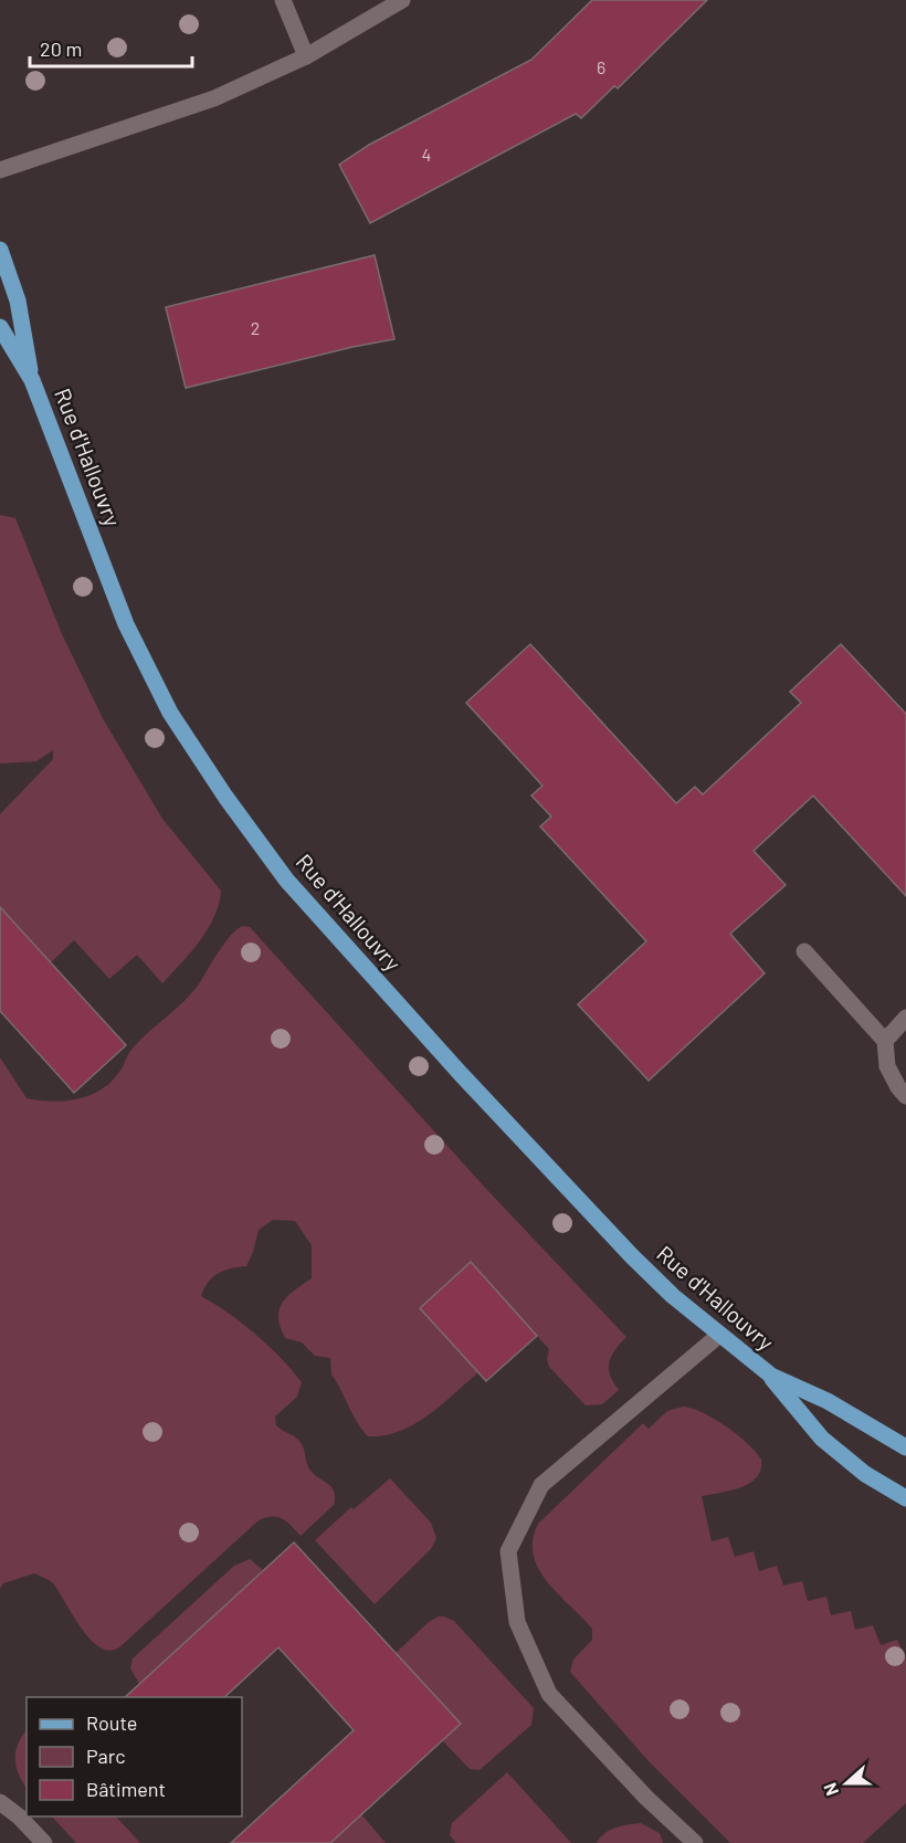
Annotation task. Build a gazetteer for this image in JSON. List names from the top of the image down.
{
  "streets": {
    "main road": ["Rue d'Hallouvry"]
  },
  "house_numbers": ["6", "4", "2"],
  "legend": ["Route", "Parc", "Bâtiment"],
  "scale_bar": "20 m",
  "north": "left"
}
